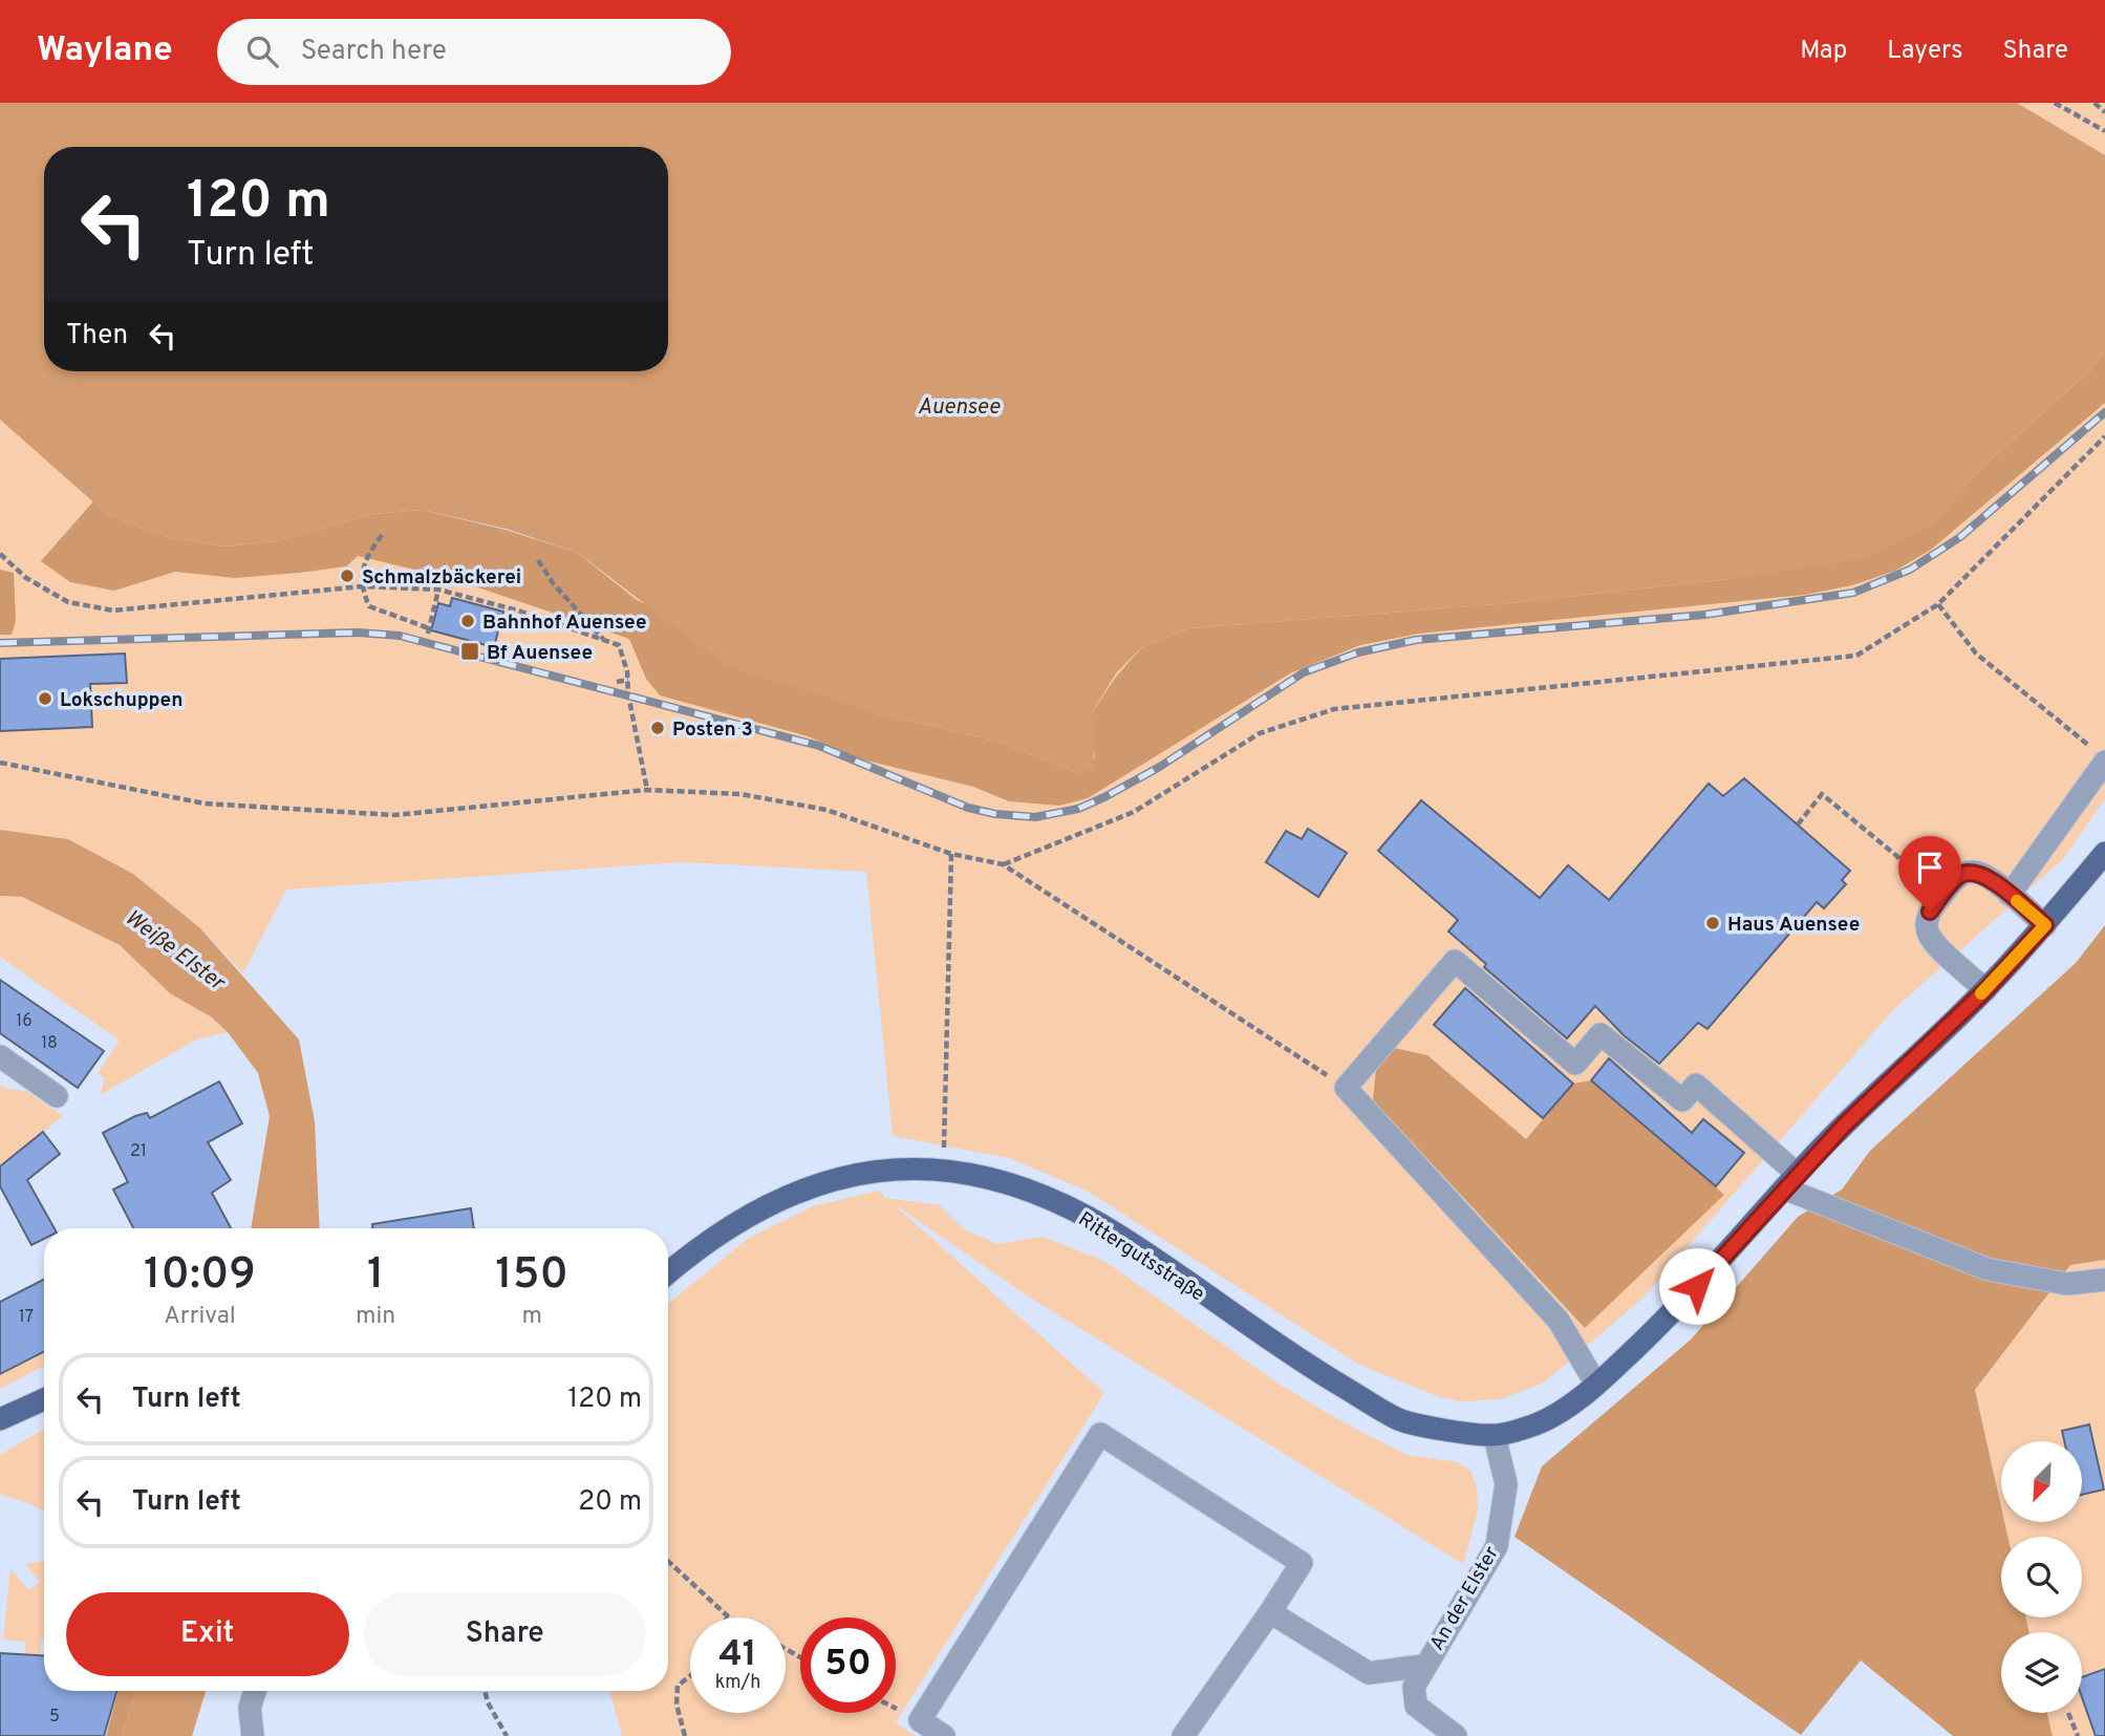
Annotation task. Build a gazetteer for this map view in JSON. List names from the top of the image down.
{
  "streets": {
    "main road": ["Rittergutsstraße"],
    "street": ["An der Elster"]
  },
  "crossings": [
    ["Rittergutsstraße", "An der Elster"]
  ],
  "water": ["Auensee", "Weiße Elster"],
  "places": {
    "other": [
      "Schmalzbäckerei",
      "Bahnhof Auensee",
      "Lokschuppen",
      "Posten 3",
      "Haus Auensee"
    ],
    "transit": ["Bf Auensee"]
  },
  "house_numbers": [
    "16",
    "18",
    "21",
    "17",
    "5"
  ],
  "north": "bottom left",
  "page": {
    "header": "Waylane",
    "search": "Search here",
    "nav": ["Map", "Layers", "Share"],
    "turn": ["120 m", "Turn left"],
    "then": "Then",
    "eta": [
      "10:09",
      "Arrival",
      "1",
      "min",
      "150",
      "m"
    ],
    "list": [
      {
        "name": "Turn left",
        "value": "120 m"
      },
      {
        "name": "Turn left",
        "value": "20 m"
      }
    ],
    "buttons": ["Exit", "Share"],
    "speed": "41 km/h",
    "limit": "50"
  }
}
